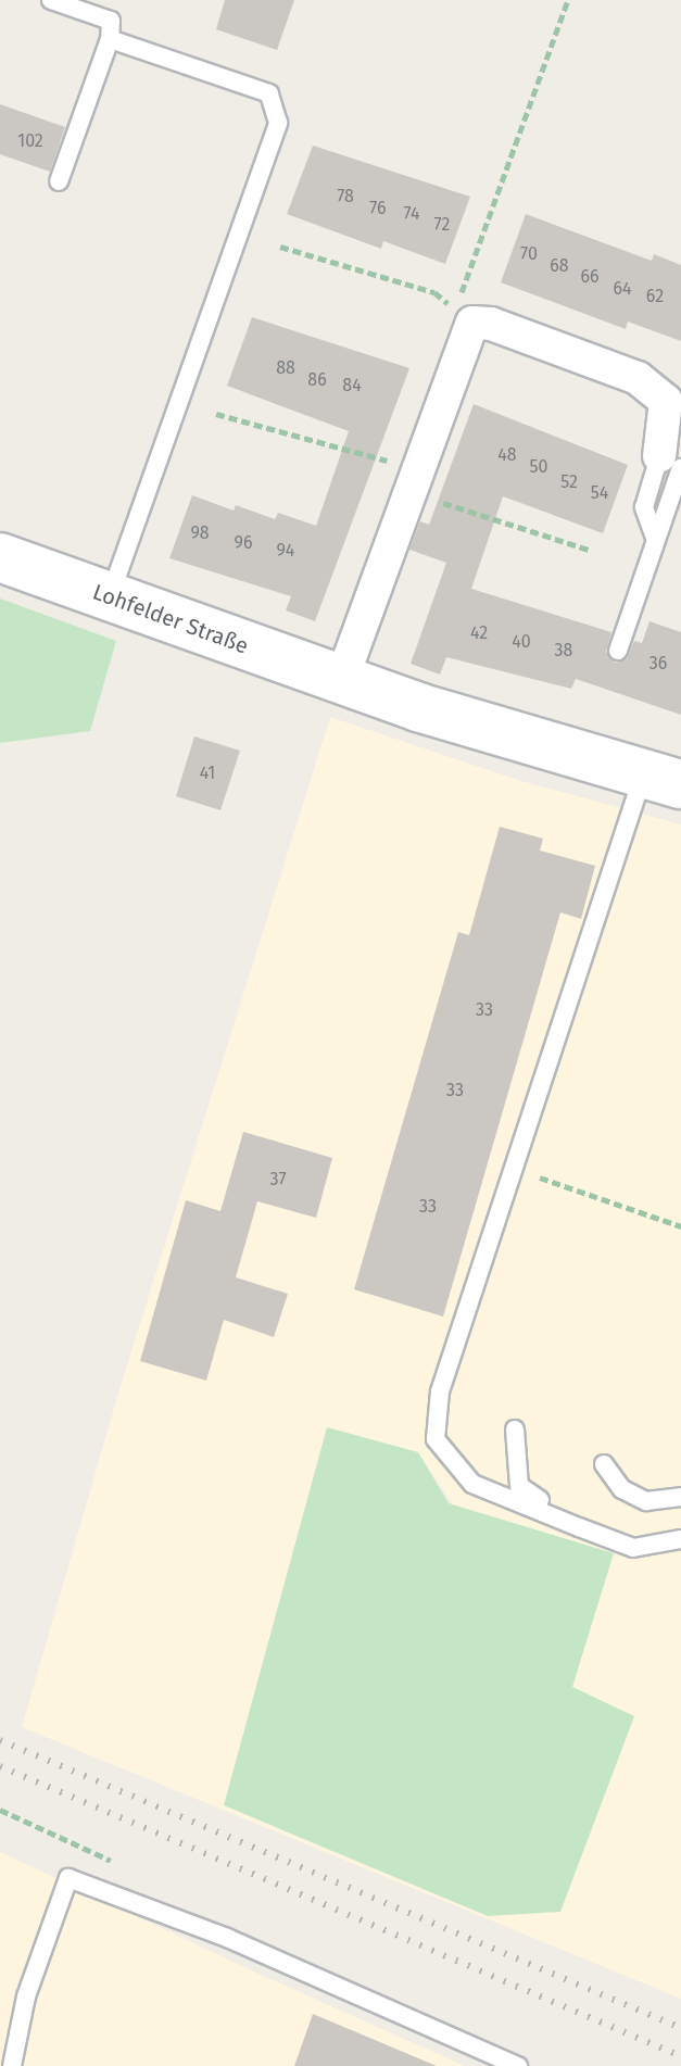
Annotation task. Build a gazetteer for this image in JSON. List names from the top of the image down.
{
  "streets": {
    "street": ["Lohfelder Straße"]
  },
  "house_numbers": [
    "102",
    "78",
    "76",
    "74",
    "72",
    "70",
    "68",
    "66",
    "64",
    "62",
    "88",
    "86",
    "84",
    "48",
    "50",
    "52",
    "54",
    "98",
    "96",
    "94",
    "42",
    "40",
    "38",
    "36",
    "41",
    "33",
    "33",
    "37",
    "33"
  ]
}
